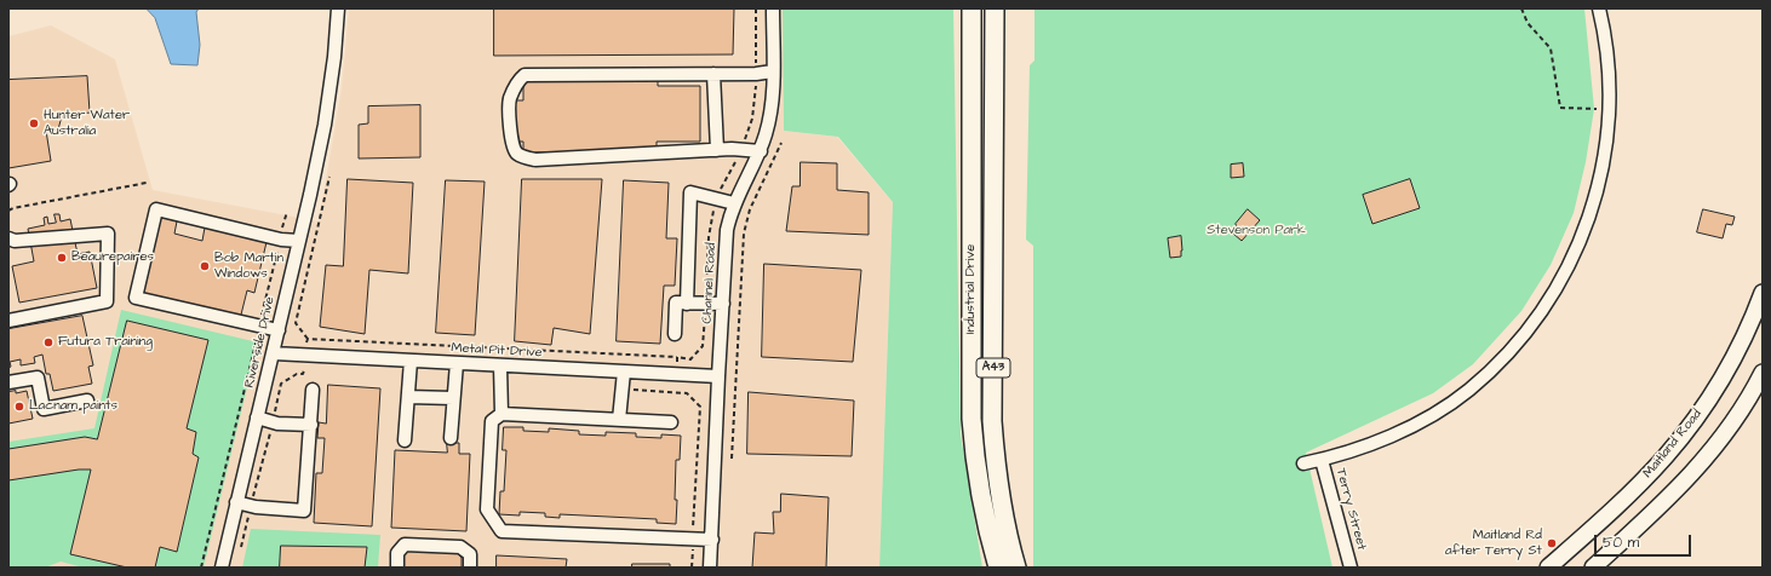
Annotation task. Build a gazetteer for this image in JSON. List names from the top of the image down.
{
  "streets": {
    "highway": ["Industrial Drive", "A43"],
    "main road": ["Maitland Road"],
    "street": [
      "Channel Road",
      "Riverside Drive",
      "Metal Pit Drive",
      "Terry Street"
    ]
  },
  "crossings": [
    ["Channel Road", "Metal Pit Drive"],
    ["Riverside Drive", "Metal Pit Drive"]
  ],
  "parks": ["Stevenson Park"],
  "places": [
    "Hunter Water Australia",
    "Beaurepaires",
    "Bob Martin Windows",
    "Futura Training",
    "Lacnam paints",
    "Maitland Rd after Terry St"
  ],
  "scale_bar": "50 m"
}
